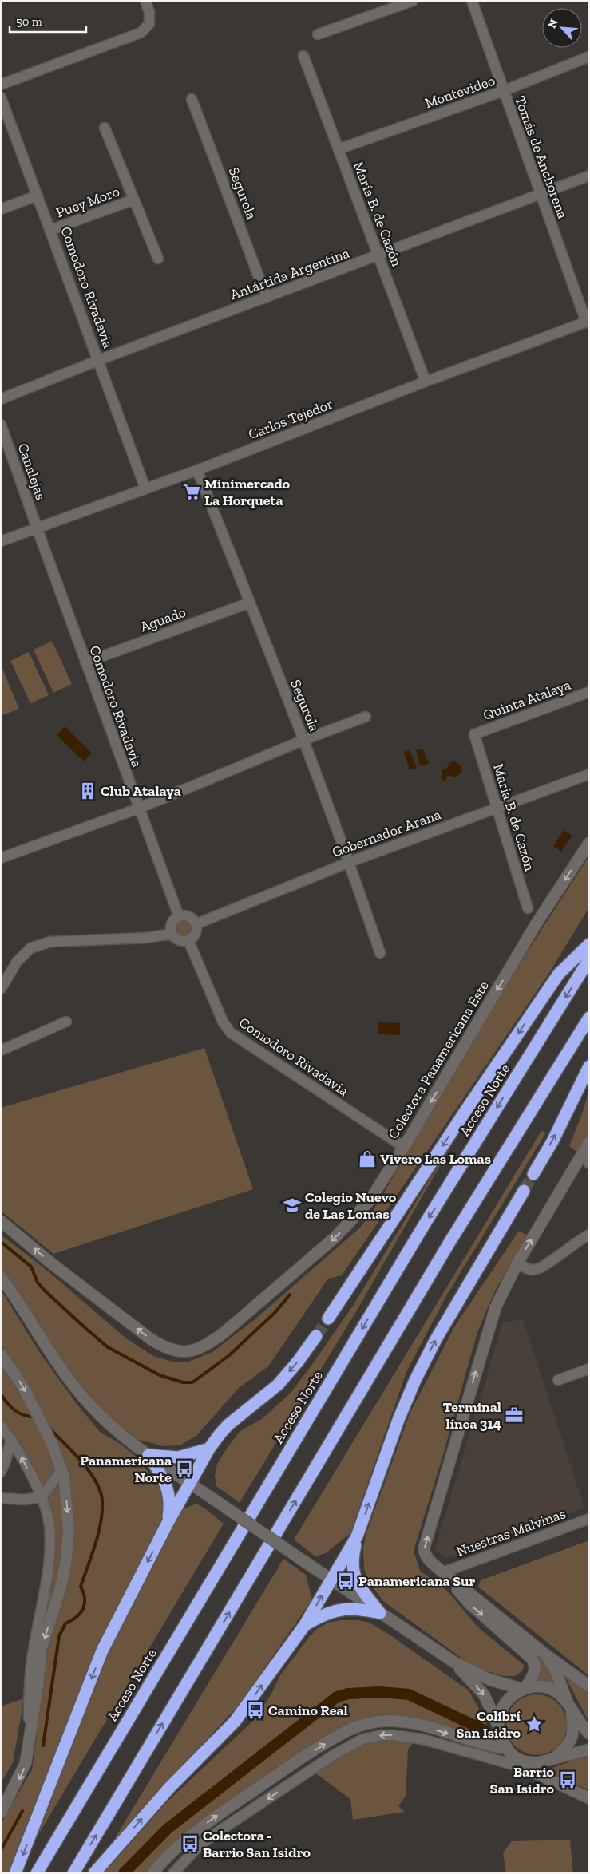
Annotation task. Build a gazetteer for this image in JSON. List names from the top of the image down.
{
  "streets": {
    "highway": ["Acceso Norte"],
    "street": [
      "Montevideo",
      "Tomás de Anchorena",
      "Segurola",
      "Puey Moro",
      "María B. de Cazón",
      "Antártida Argentina",
      "Comodoro Rivadavia",
      "Carlos Tejedor",
      "Canalejas",
      "Aguado",
      "Quinta Atalaya",
      "Gobernador Arana",
      "Colectora Panamericana Este",
      "Nuestras Malvinas"
    ]
  },
  "crossings": [
    ["Montevideo", "Tomás de Anchorena"],
    ["Montevideo", "María B. de Cazón"],
    ["Tomás de Anchorena", "Antártida Argentina"],
    ["Tomás de Anchorena", "Carlos Tejedor"],
    ["Segurola", "Antártida Argentina"],
    ["Segurola", "Carlos Tejedor"],
    ["Segurola", "Aguado"],
    ["Segurola", "Gobernador Arana"],
    ["Puey Moro", "Comodoro Rivadavia"],
    ["María B. de Cazón", "Antártida Argentina"],
    ["María B. de Cazón", "Carlos Tejedor"],
    ["María B. de Cazón", "Quinta Atalaya"],
    ["María B. de Cazón", "Gobernador Arana"],
    ["Antártida Argentina", "Comodoro Rivadavia"],
    ["Comodoro Rivadavia", "Carlos Tejedor"],
    ["Comodoro Rivadavia", "Canalejas"],
    ["Comodoro Rivadavia", "Aguado"],
    ["Comodoro Rivadavia", "Gobernador Arana"],
    ["Comodoro Rivadavia", "Colectora Panamericana Este"],
    ["Carlos Tejedor", "Canalejas"]
  ],
  "places": {
    "supermarket": ["Minimercado La Horqueta"],
    "building": ["Club Atalaya"],
    "shop": ["Vivero Las Lomas"],
    "school or university": ["Colegio Nuevo de Las Lomas"],
    "office": ["Terminal línea 314"],
    "bus stop": [
      "Panamericana Norte",
      "Panamericana Sur",
      "Camino Real",
      "Barrio San Isidro",
      "Colectora - Barrio San Isidro"
    ],
    "place": ["Colibrí San Isidro"]
  },
  "scale_bar": "50 m",
  "north": "top left"
}
